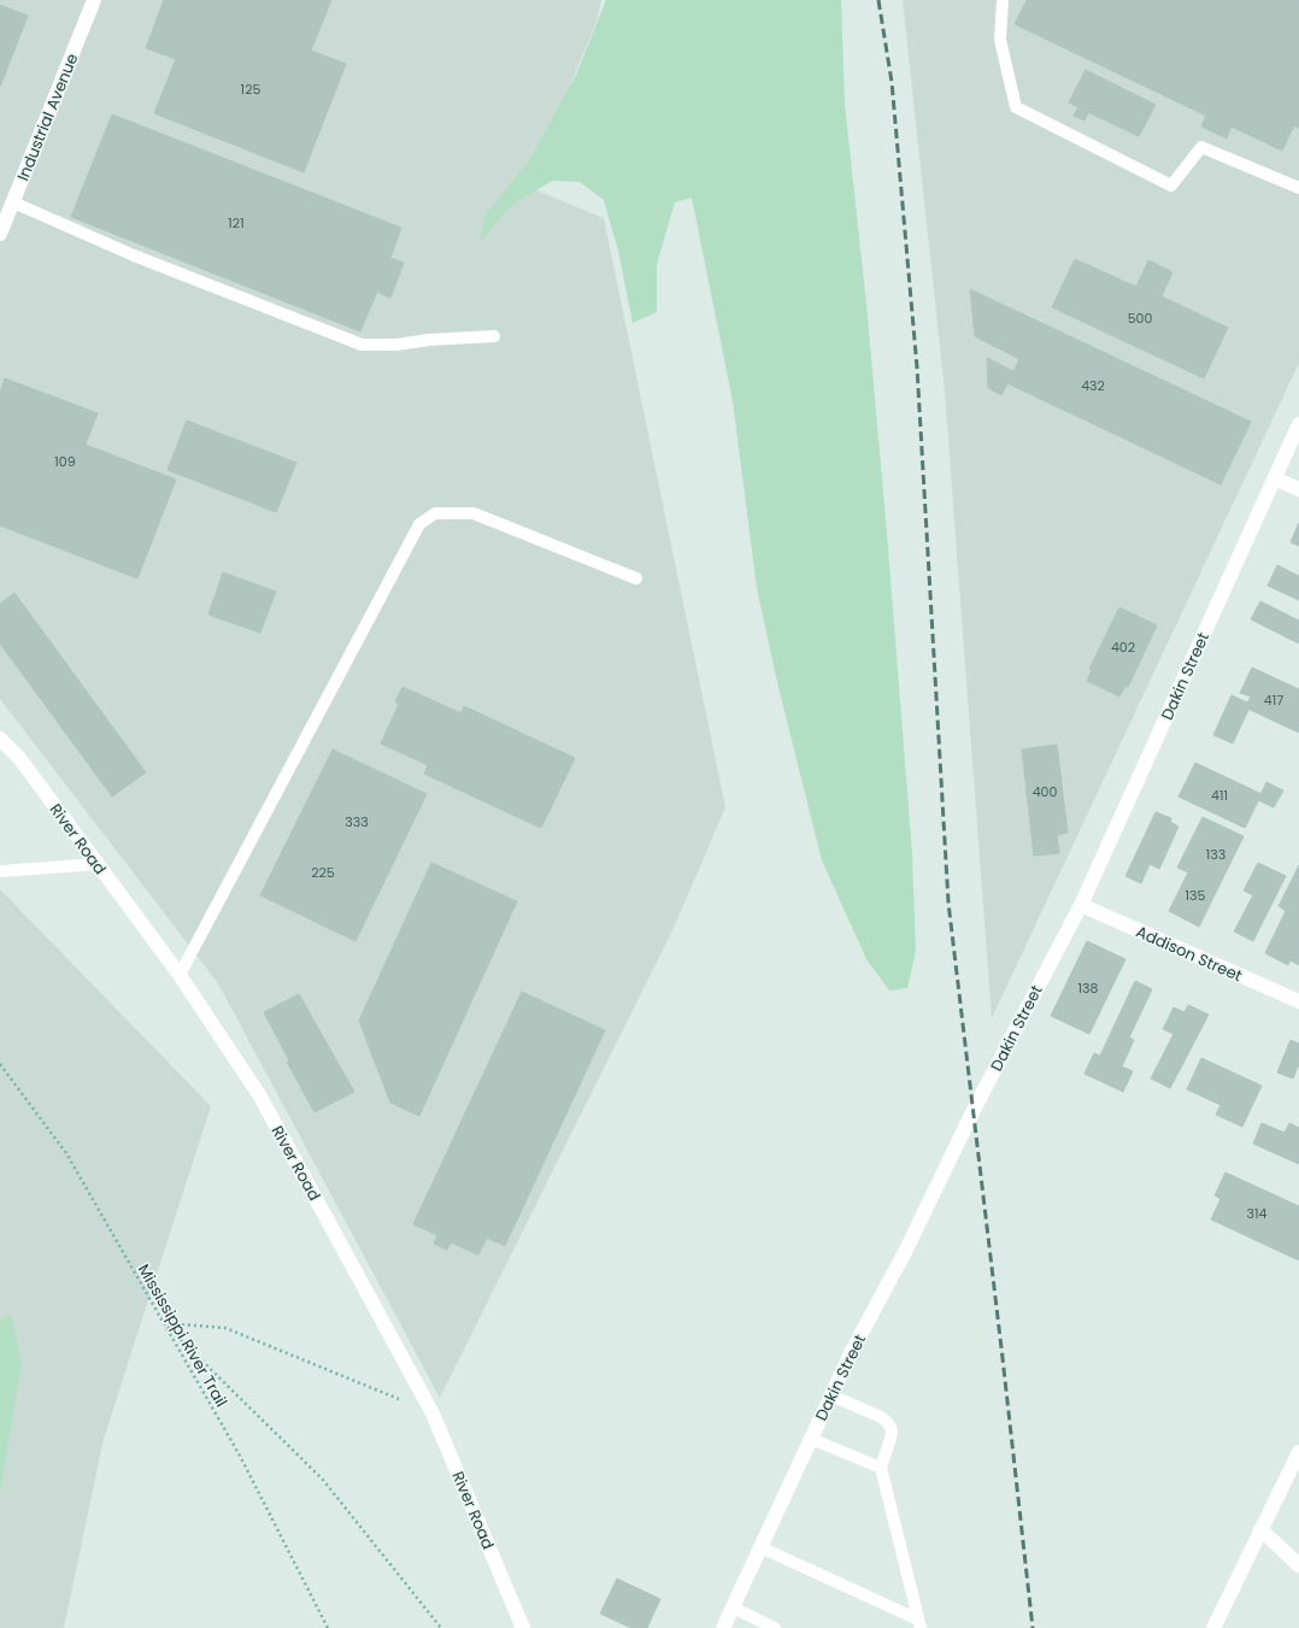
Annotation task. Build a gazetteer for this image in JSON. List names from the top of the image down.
{
  "streets": {
    "street": [
      "Industrial Avenue",
      "Dakin Street",
      "River Road",
      "Addison Street"
    ],
    "path": ["Mississippi River Trail"]
  },
  "crossings": [
    ["Dakin Street", "Addison Street"]
  ],
  "house_numbers": [
    "125",
    "121",
    "500",
    "432",
    "109",
    "402",
    "417",
    "400",
    "411",
    "333",
    "133",
    "225",
    "135",
    "138",
    "314"
  ]
}
